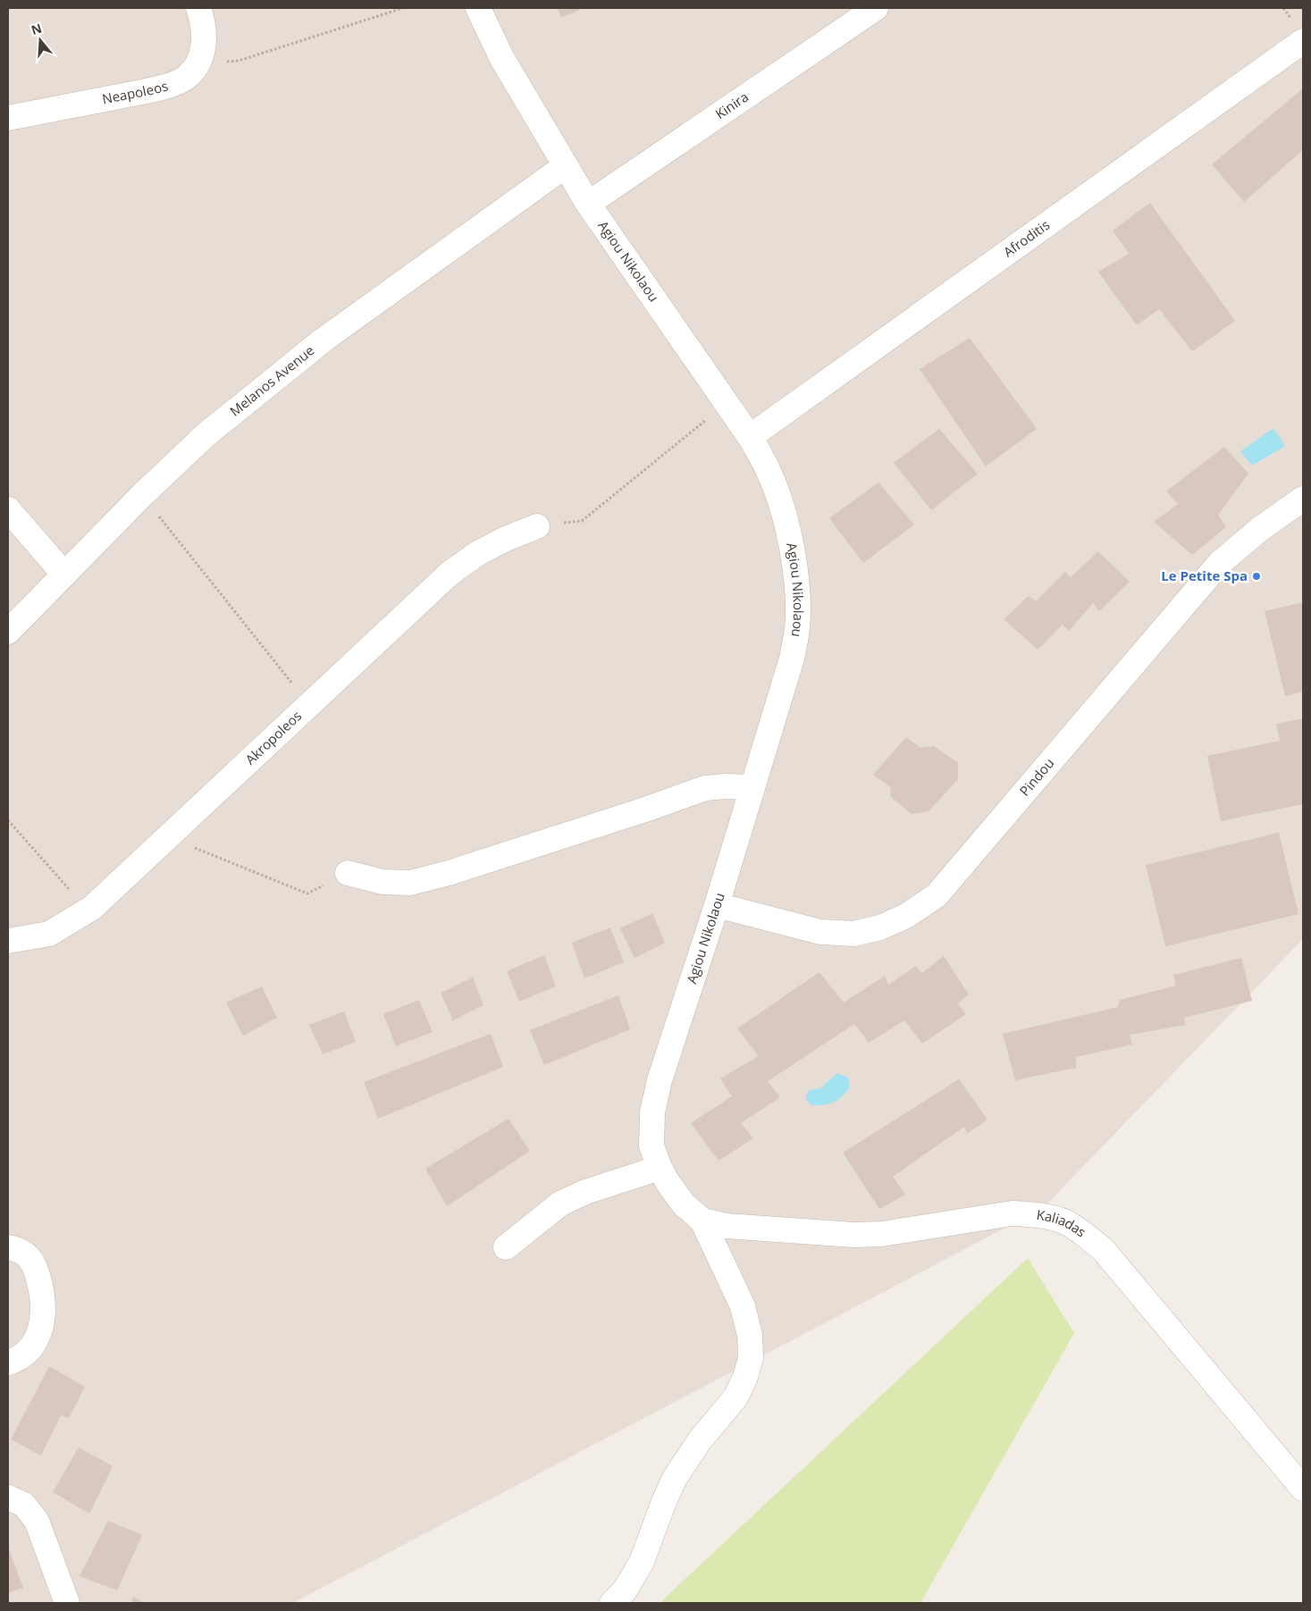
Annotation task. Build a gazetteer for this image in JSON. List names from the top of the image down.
{
  "streets": {
    "street": [
      "Neapoleos",
      "Kinira",
      "Afroditis",
      "Agiou Nikolaou",
      "Melanos Avenue",
      "Akropoleos",
      "Pindou",
      "Kaliadas"
    ]
  },
  "crossings": [
    ["Kinira", "Agiou Nikolaou"],
    ["Afroditis", "Agiou Nikolaou"],
    ["Agiou Nikolaou", "Melanos Avenue"],
    ["Agiou Nikolaou", "Pindou"],
    ["Agiou Nikolaou", "Kaliadas"]
  ],
  "places": ["Le Petite Spa"],
  "north": "top"
}
